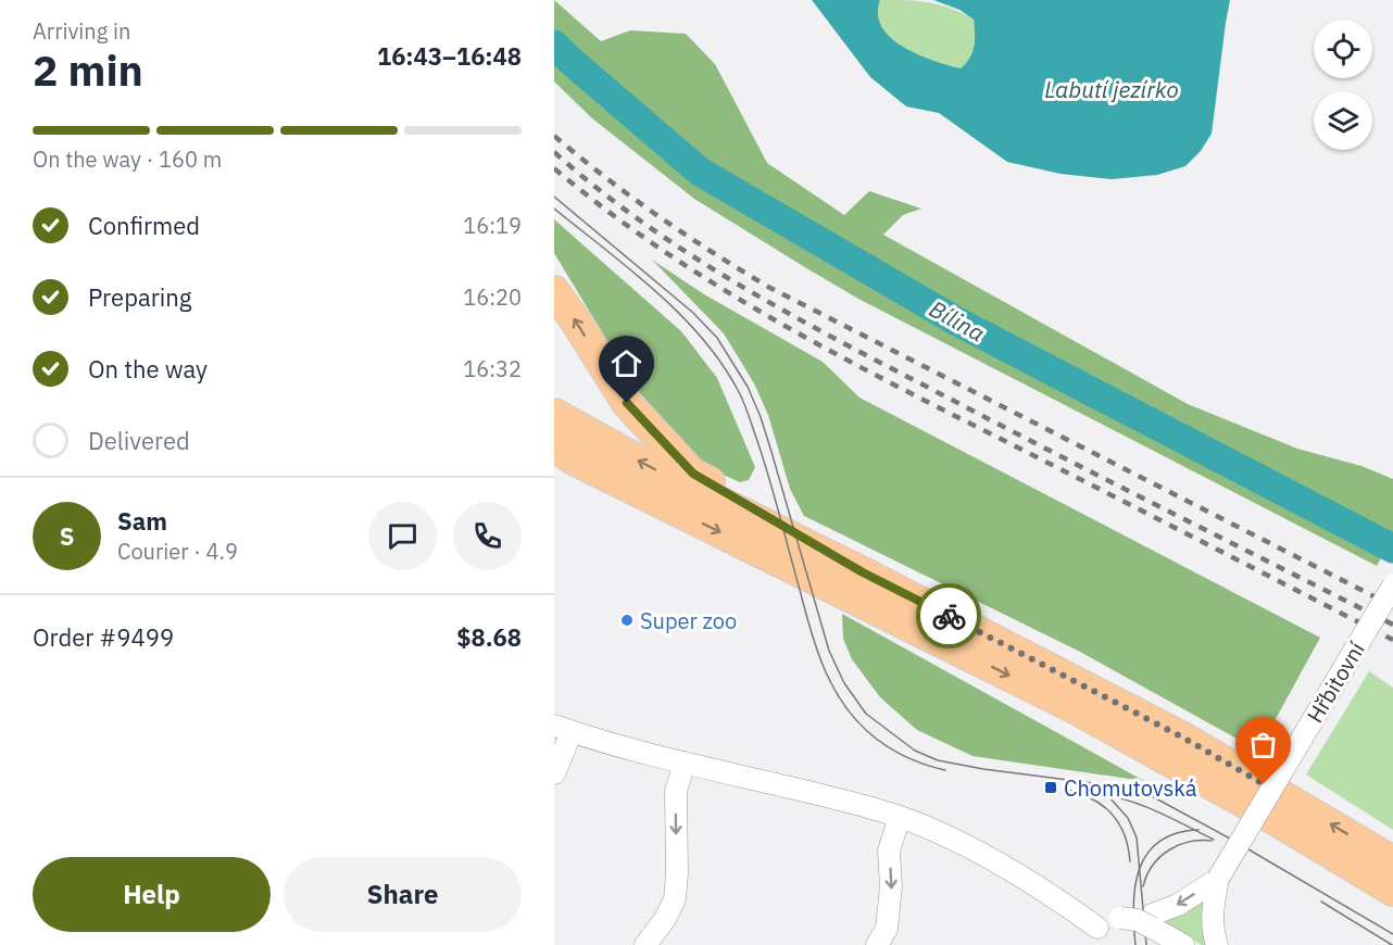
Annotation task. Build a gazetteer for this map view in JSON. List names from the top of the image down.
{
  "streets": {
    "street": ["Hřbitovní"]
  },
  "water": ["Labutí jezírko", "Bílina"],
  "places": {
    "other": ["Super zoo"],
    "transit": ["Chomutovská"]
  },
  "page": {
    "heading": ["2 min", "Arriving in", "16:43–16:48"],
    "panel": [
      "Sam",
      "Courier · 4.9",
      "Order #9499",
      "$8.68"
    ],
    "bar": "On the way · 160 m",
    "list": [
      ["Confirmed", "16:19"],
      ["Preparing", "16:20"],
      ["On the way", "16:32"],
      "Delivered"
    ],
    "round": "S",
    "buttons": ["Help", "Share"]
  }
}
